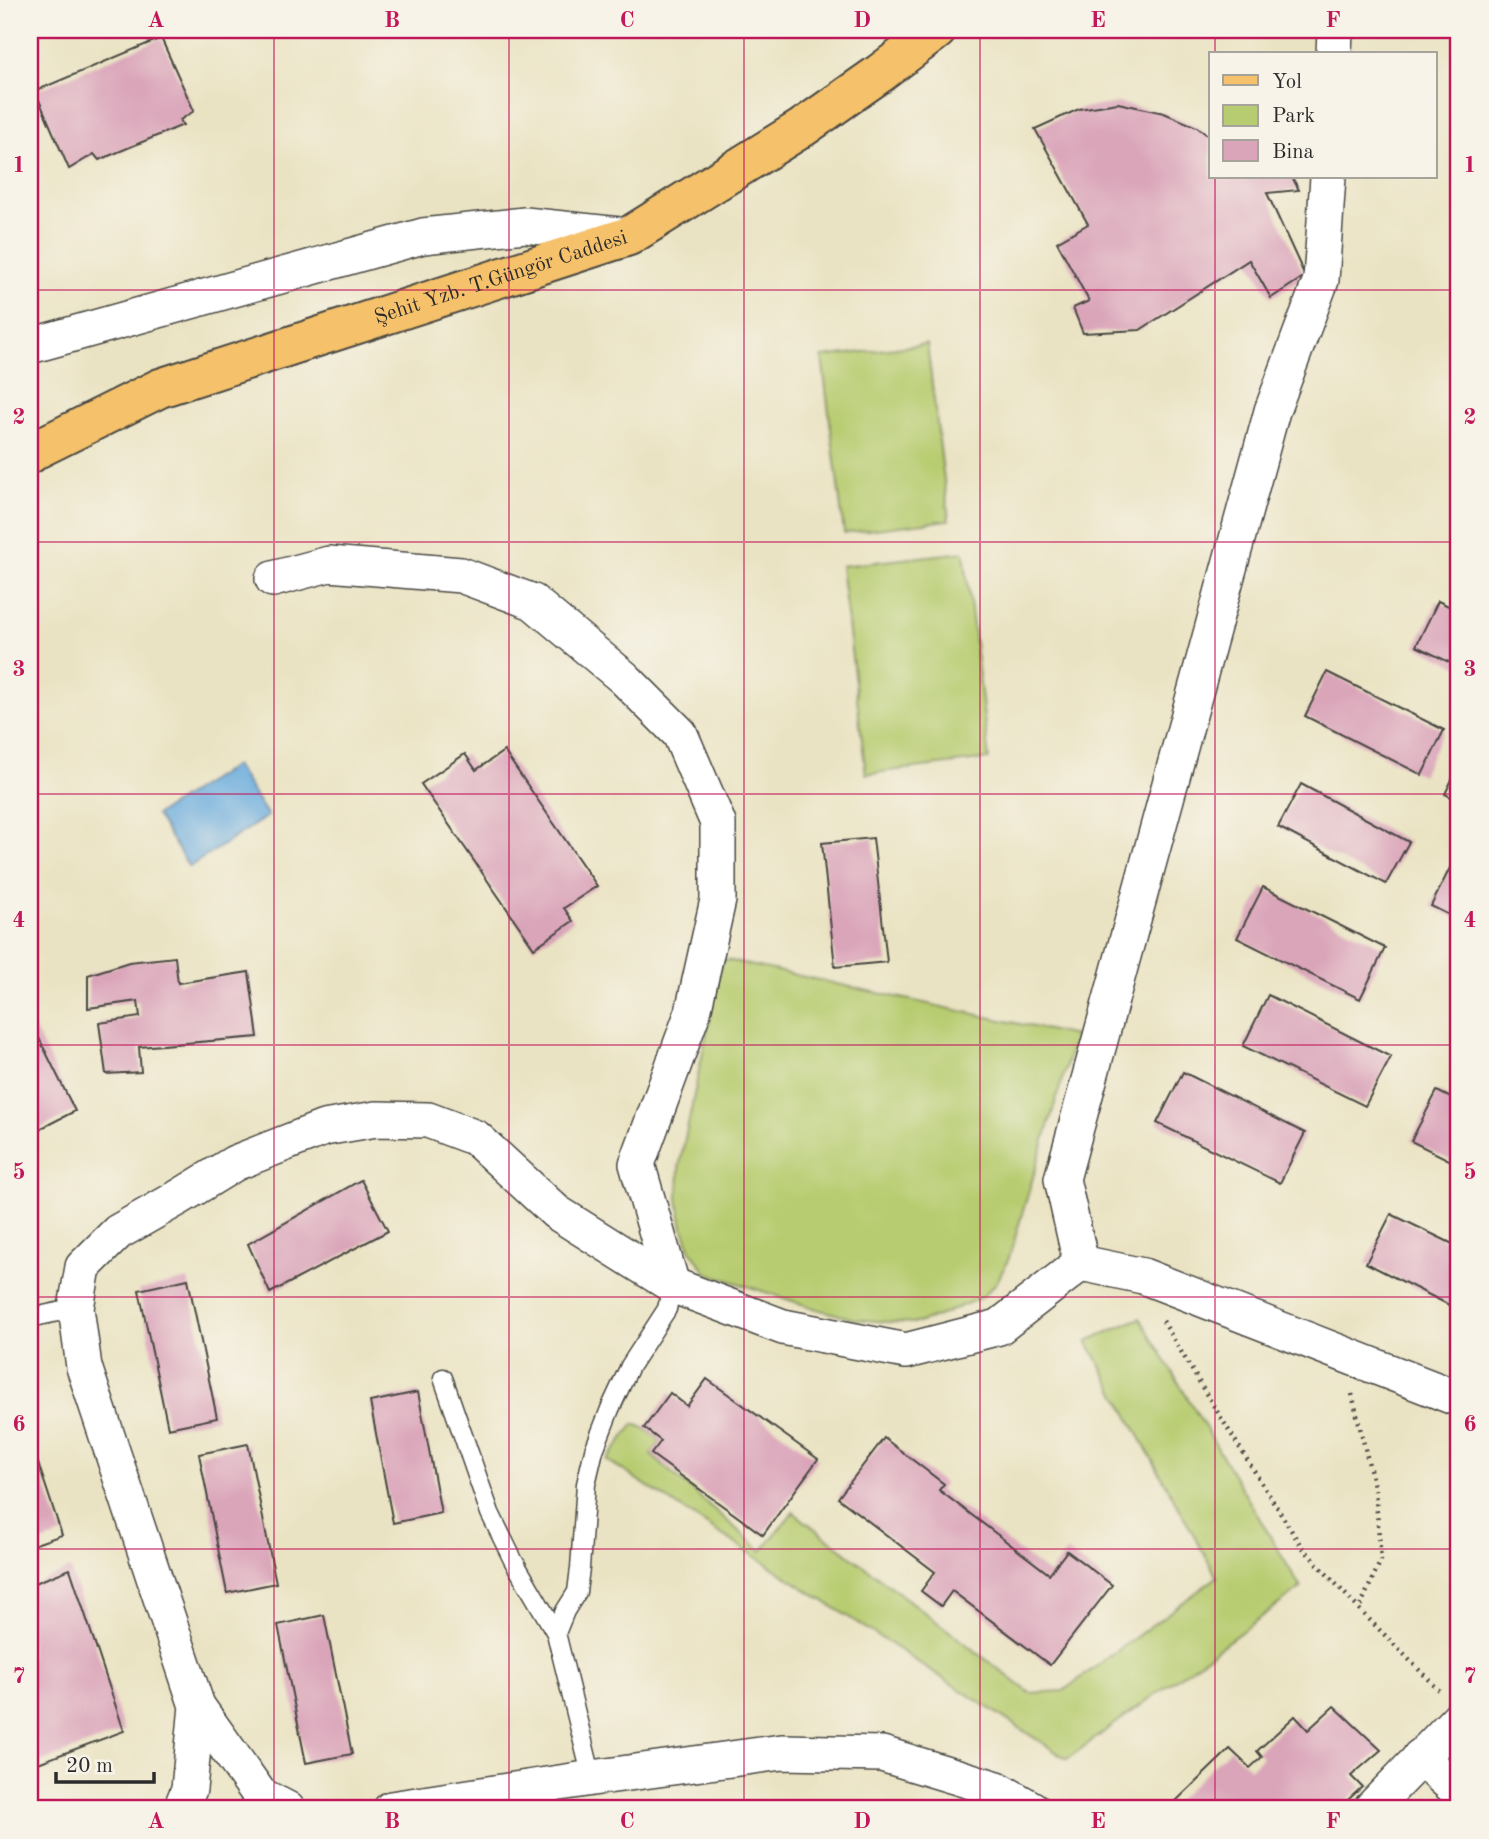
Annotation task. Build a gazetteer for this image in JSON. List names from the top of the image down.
{
  "streets": {
    "main road": ["Şehit Yzb. T.Güngör Caddesi"]
  },
  "legend": ["Yol", "Park", "Bina"],
  "scale_bar": "20 m",
  "grid": {
    "columns": [
      "A",
      "B",
      "C",
      "D",
      "E",
      "F"
    ],
    "rows": [
      "1",
      "2",
      "3",
      "4",
      "5",
      "6",
      "7"
    ]
  }
}
